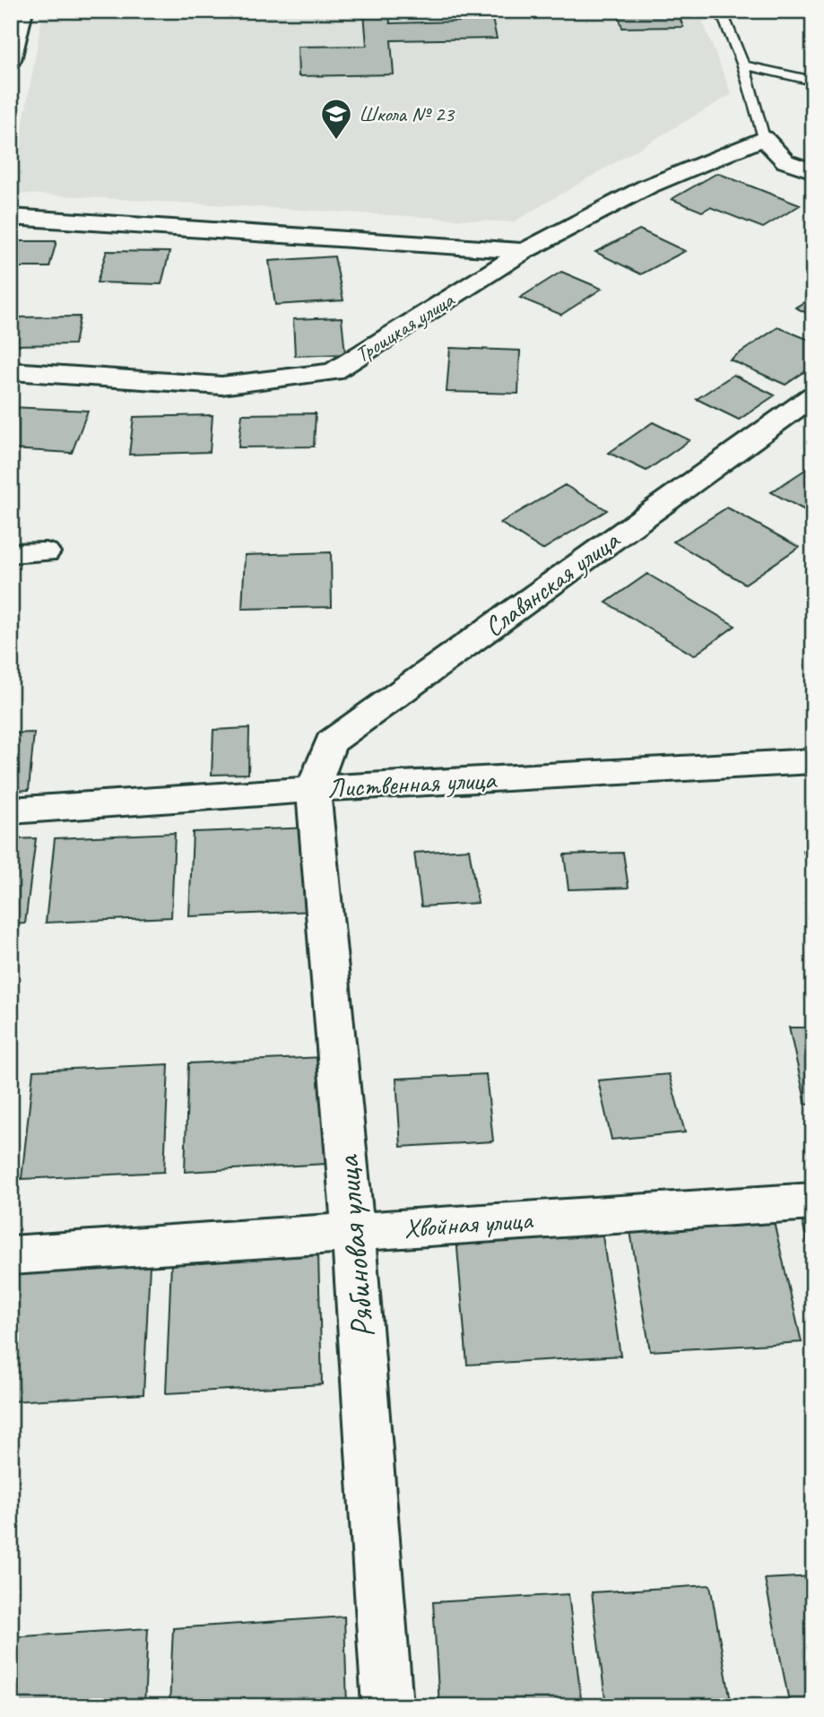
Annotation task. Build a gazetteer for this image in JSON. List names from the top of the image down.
{
  "streets": {
    "street": [
      "Троицкая улица",
      "Славянская улица",
      "Лиственная улица",
      "Хвойная улица",
      "Рябиновая улица"
    ]
  },
  "crossings": [
    ["Славянская улица", "Лиственная улица"],
    ["Славянская улица", "Рябиновая улица"],
    ["Лиственная улица", "Рябиновая улица"],
    ["Хвойная улица", "Рябиновая улица"]
  ],
  "places": {
    "school or university": ["Школа № 23"]
  }
}
